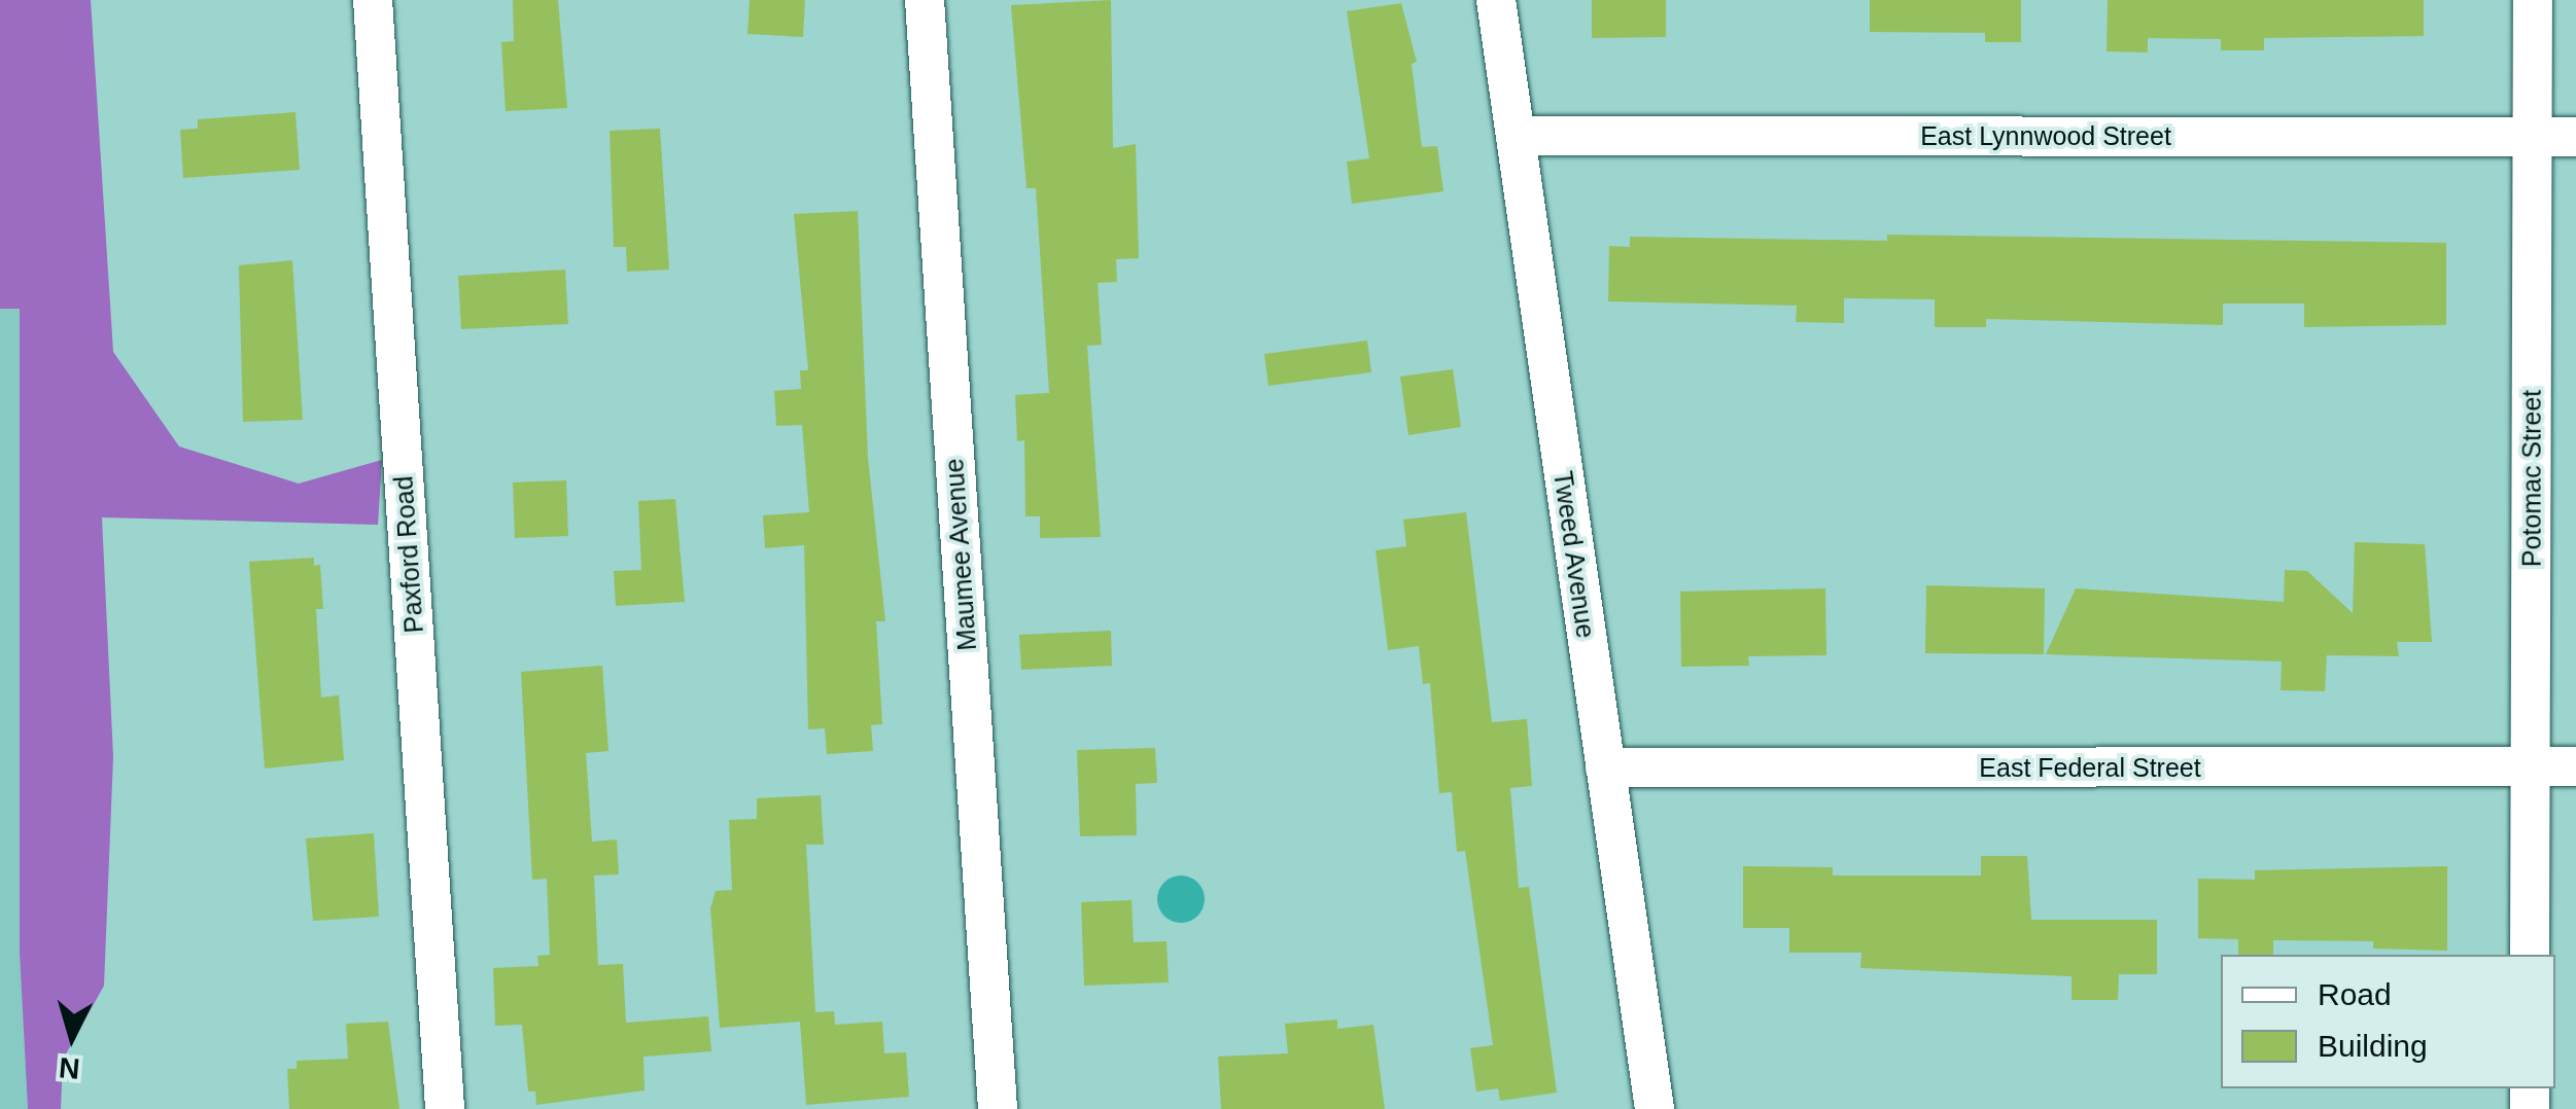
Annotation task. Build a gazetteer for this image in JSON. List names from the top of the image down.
{
  "streets": {
    "street": [
      "East Lynnwood Street",
      "Potomac Street",
      "Paxford Road",
      "Maumee Avenue",
      "Tweed Avenue",
      "East Federal Street"
    ]
  },
  "crossings": [
    ["East Lynnwood Street", "Potomac Street"],
    ["East Lynnwood Street", "Tweed Avenue"],
    ["Potomac Street", "East Federal Street"],
    ["Tweed Avenue", "East Federal Street"]
  ],
  "legend": ["Road", "Building"],
  "north": "bottom"
}
